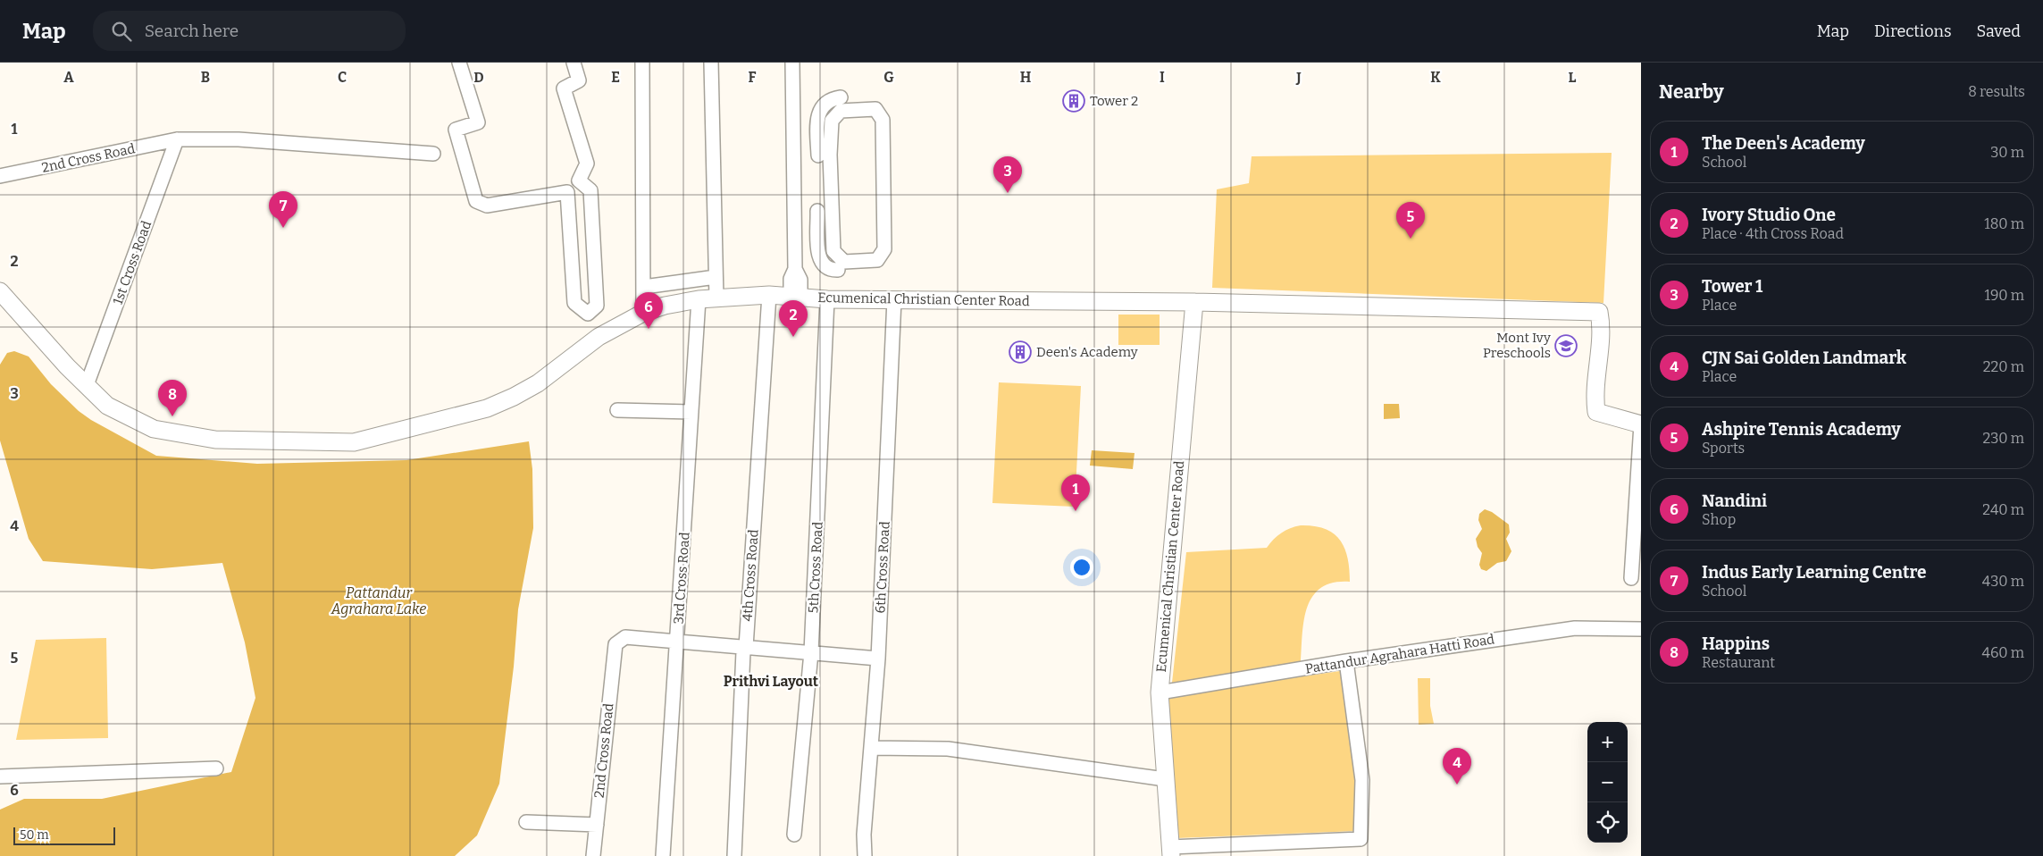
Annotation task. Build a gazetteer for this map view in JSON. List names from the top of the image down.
{
  "streets": {
    "street": [
      "2nd Cross Road",
      "1st Cross Road",
      "Ecumenical Christian Center Road",
      "5th Cross Road",
      "6th Cross Road",
      "4th Cross Road",
      "3rd Cross Road",
      "Pattandur Agrahara Hatti Road"
    ]
  },
  "crossings": [
    ["2nd Cross Road", "1st Cross Road"],
    ["2nd Cross Road", "3rd Cross Road"],
    ["1st Cross Road", "Ecumenical Christian Center Road"],
    ["Ecumenical Christian Center Road", "5th Cross Road"],
    ["Ecumenical Christian Center Road", "6th Cross Road"],
    ["Ecumenical Christian Center Road", "4th Cross Road"],
    ["Ecumenical Christian Center Road", "3rd Cross Road"],
    ["Ecumenical Christian Center Road", "Pattandur Agrahara Hatti Road"]
  ],
  "districts": ["Prithvi Layout"],
  "water": ["Pattandur Agrahara Lake"],
  "places": {
    "building": ["Tower 2", "Deen's Academy"],
    "school or university": ["Mont Ivy Preschools"]
  },
  "scale_bar": "50 m",
  "page": {
    "header": "Map",
    "search": "Search here",
    "nav": ["Map", "Directions", "Saved"],
    "heading": ["Nearby", "8 results"],
    "list": [
      {
        "mark": "1",
        "name": "The Deen's Academy",
        "note": "School",
        "value": "30 m"
      },
      {
        "mark": "2",
        "name": "Ivory Studio One",
        "note": "Place · 4th Cross Road",
        "value": "180 m"
      },
      {
        "mark": "3",
        "name": "Tower 1",
        "note": "Place",
        "value": "190 m"
      },
      {
        "mark": "4",
        "name": "CJN Sai Golden Landmark",
        "note": "Place",
        "value": "220 m"
      },
      {
        "mark": "5",
        "name": "Ashpire Tennis Academy",
        "note": "Sports",
        "value": "230 m"
      },
      {
        "mark": "6",
        "name": "Nandini",
        "note": "Shop",
        "value": "240 m"
      },
      {
        "mark": "7",
        "name": "Indus Early Learning Centre",
        "note": "School",
        "value": "430 m"
      },
      {
        "mark": "8",
        "name": "Happins",
        "note": "Restaurant",
        "value": "460 m"
      }
    ],
    "pins": [
      "3",
      "7",
      "5",
      "6",
      "2",
      "8",
      "1",
      "4"
    ],
    "map_buttons": ["+", "−"],
    "scale": "50 m"
  },
  "grid": {
    "columns": [
      "A",
      "B",
      "C",
      "D",
      "E",
      "F",
      "G",
      "H",
      "I",
      "J",
      "K",
      "L"
    ],
    "rows": [
      "1",
      "2",
      "3",
      "4",
      "5",
      "6"
    ]
  }
}
